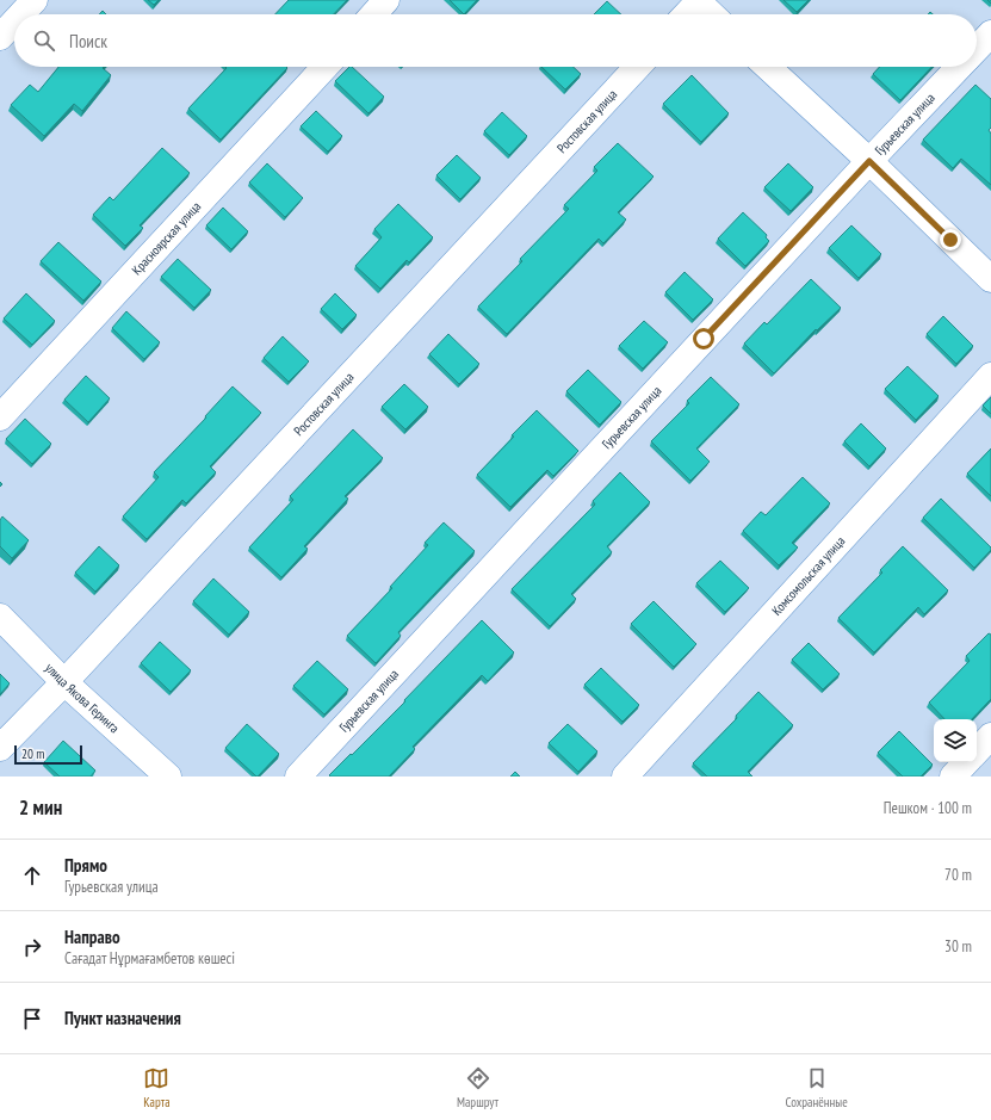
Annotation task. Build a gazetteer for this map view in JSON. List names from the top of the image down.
{
  "streets": {
    "street": [
      "Ростовская улица",
      "Гурьевская улица",
      "Красноярская улица",
      "Комсомольская улица",
      "улица Якова Геринга"
    ]
  },
  "crossings": [
    ["Ростовская улица", "улица Якова Геринга"]
  ],
  "scale_bar": "20 m",
  "page": {
    "search": "Поиск",
    "scale": "20 m",
    "heading": ["2 мин", "Пешком · 100 m"],
    "list": [
      ["Прямо", "Гурьевская улица", "70 m"],
      ["Направо", "Сағадат Нұрмағамбетов көшесі", "30 m"],
      "Пункт назначения"
    ],
    "nav": ["Карта", "Маршрут", "Сохранённые"]
  }
}
